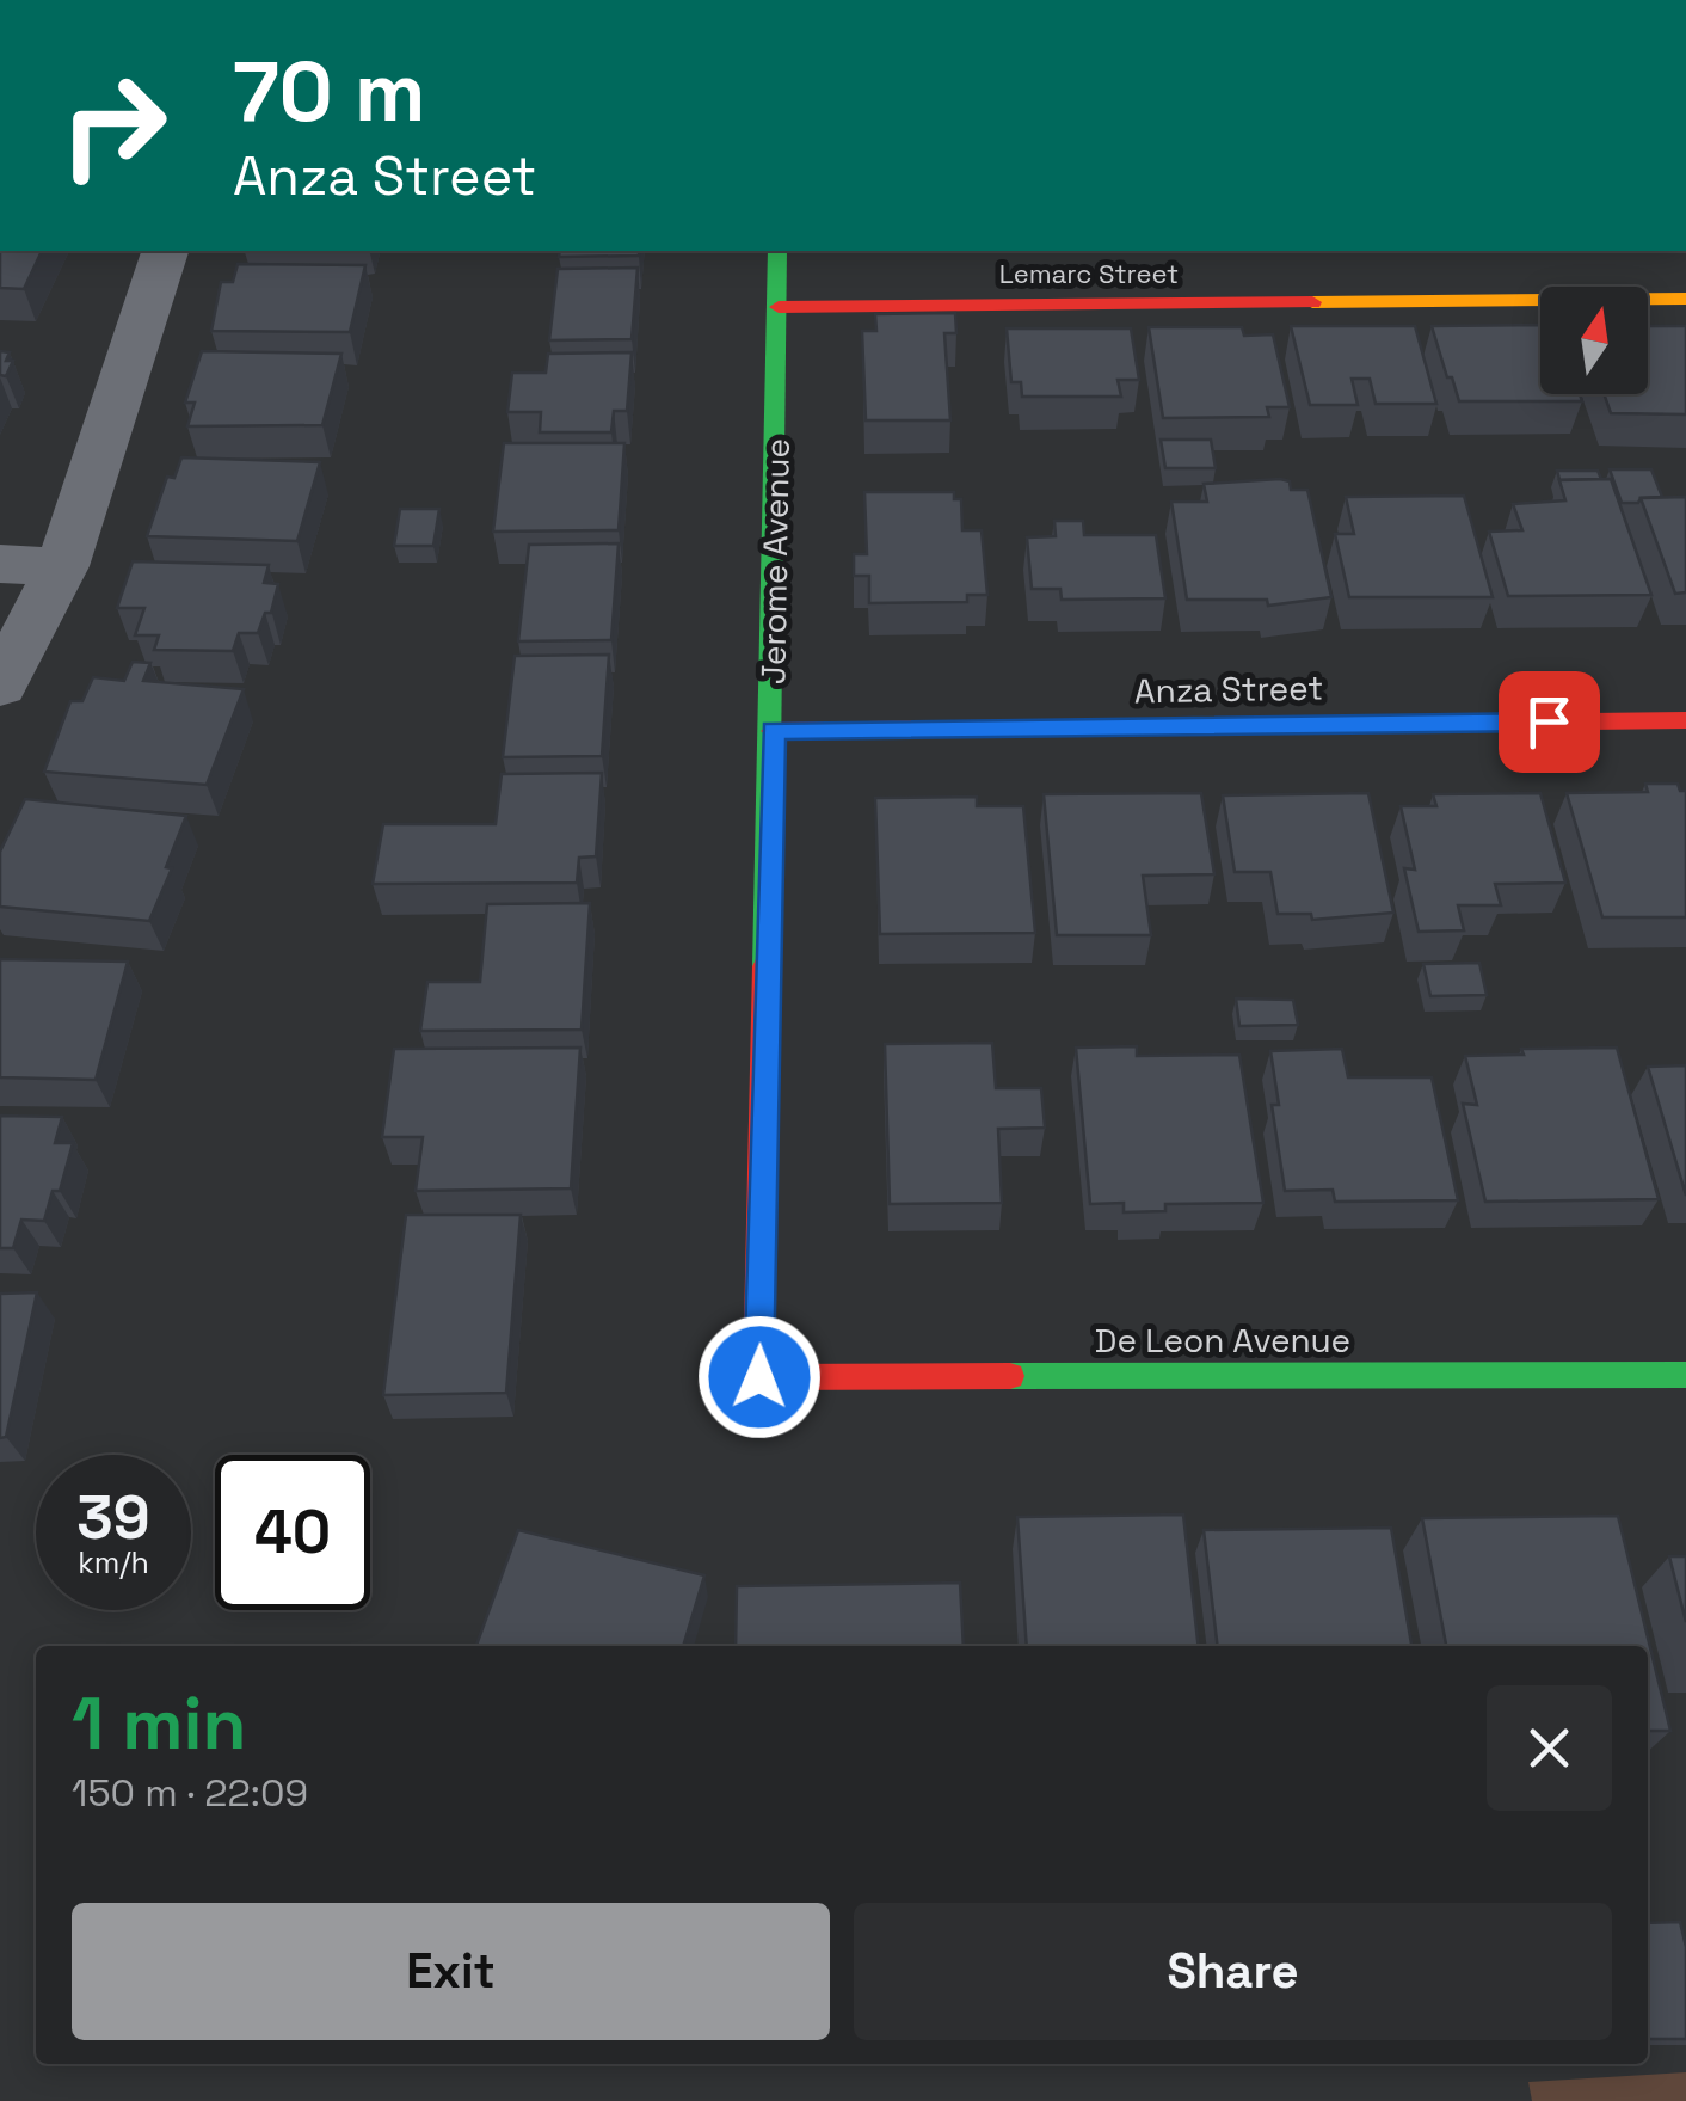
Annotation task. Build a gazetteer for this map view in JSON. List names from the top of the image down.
{
  "streets": {
    "street": [
      "Lemarc Street",
      "Jerome Avenue",
      "Anza Street",
      "De Leon Avenue"
    ]
  },
  "crossings": [
    ["Lemarc Street", "Jerome Avenue"],
    ["Jerome Avenue", "Anza Street"],
    ["Jerome Avenue", "De Leon Avenue"]
  ],
  "north": "top",
  "page": {
    "turn": ["70 m", "Anza Street"],
    "speed": "39 km/h",
    "limit": "40",
    "heading": ["1 min", "150 m · 22:09"],
    "buttons": ["Exit", "Share"]
  }
}
